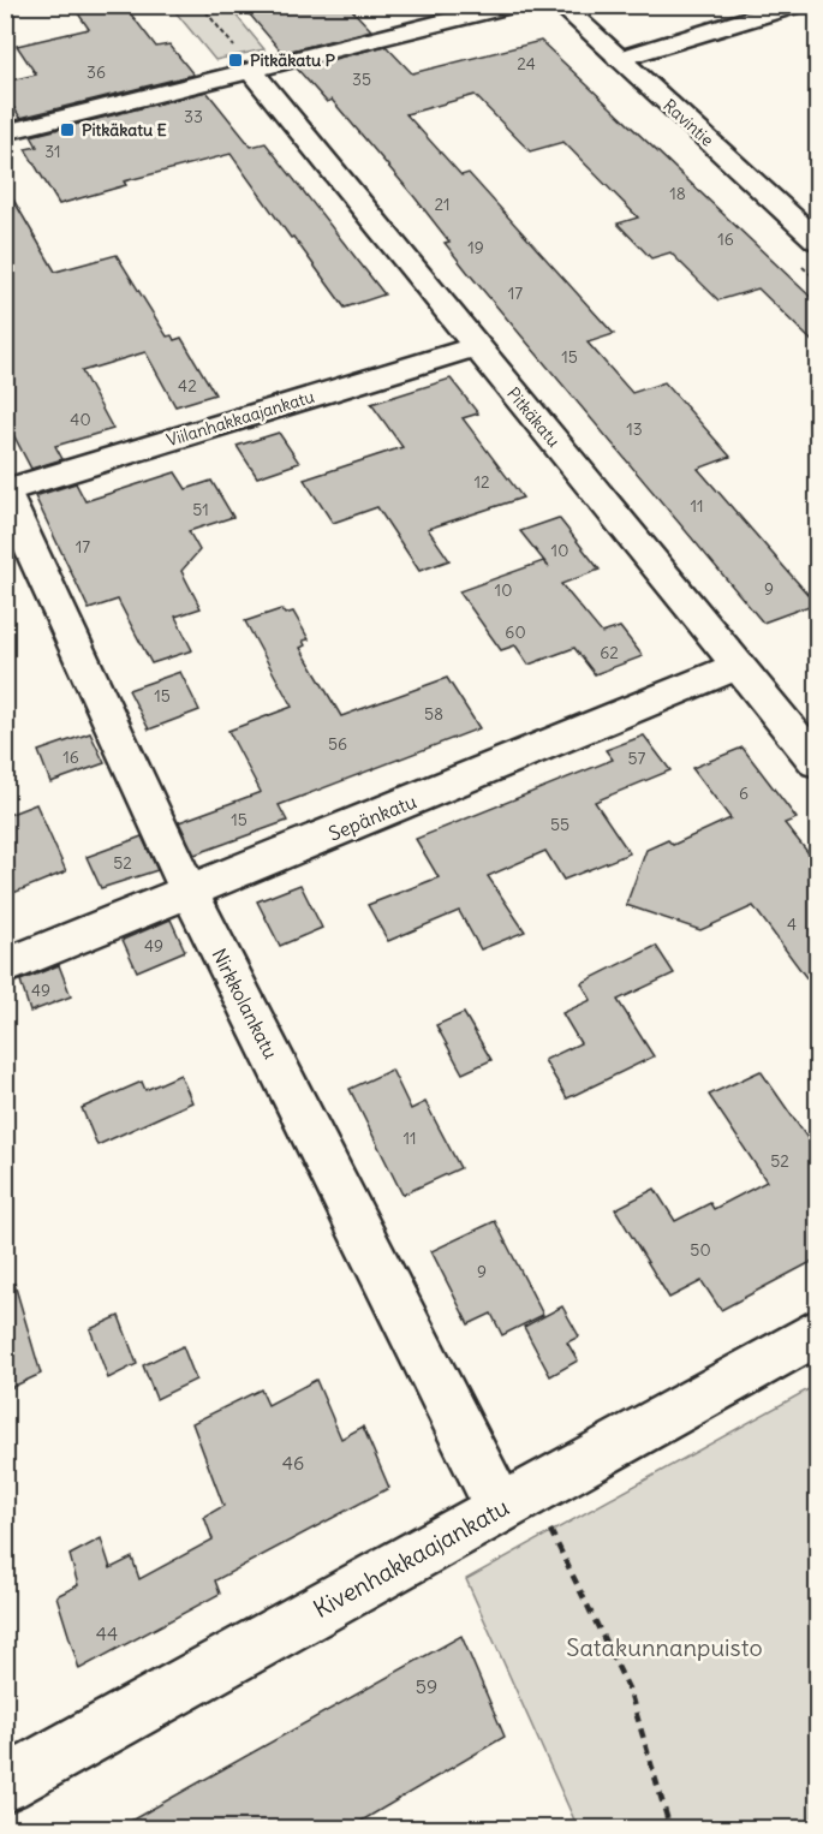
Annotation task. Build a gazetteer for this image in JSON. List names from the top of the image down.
{
  "streets": {
    "street": [
      "Ravintie",
      "Pitkäkatu",
      "Viilanhakkaajankatu",
      "Sepänkatu",
      "Nirkkolankatu",
      "Kivenhakkaajankatu"
    ]
  },
  "crossings": [
    ["Pitkäkatu", "Viilanhakkaajankatu"],
    ["Pitkäkatu", "Sepänkatu"],
    ["Viilanhakkaajankatu", "Nirkkolankatu"],
    ["Sepänkatu", "Nirkkolankatu"],
    ["Nirkkolankatu", "Kivenhakkaajankatu"]
  ],
  "parks": ["Satakunnanpuisto"],
  "places": {
    "transit": ["Pitkäkatu P", "Pitkäkatu E"]
  },
  "house_numbers": [
    "24",
    "36",
    "35",
    "33",
    "31",
    "18",
    "21",
    "16",
    "19",
    "17",
    "15",
    "42",
    "40",
    "13",
    "12",
    "11",
    "51",
    "17",
    "10",
    "9",
    "10",
    "60",
    "62",
    "15",
    "58",
    "56",
    "16",
    "57",
    "6",
    "15",
    "55",
    "52",
    "4",
    "49",
    "49",
    "11",
    "52",
    "50",
    "9",
    "46",
    "44",
    "59"
  ]
}
